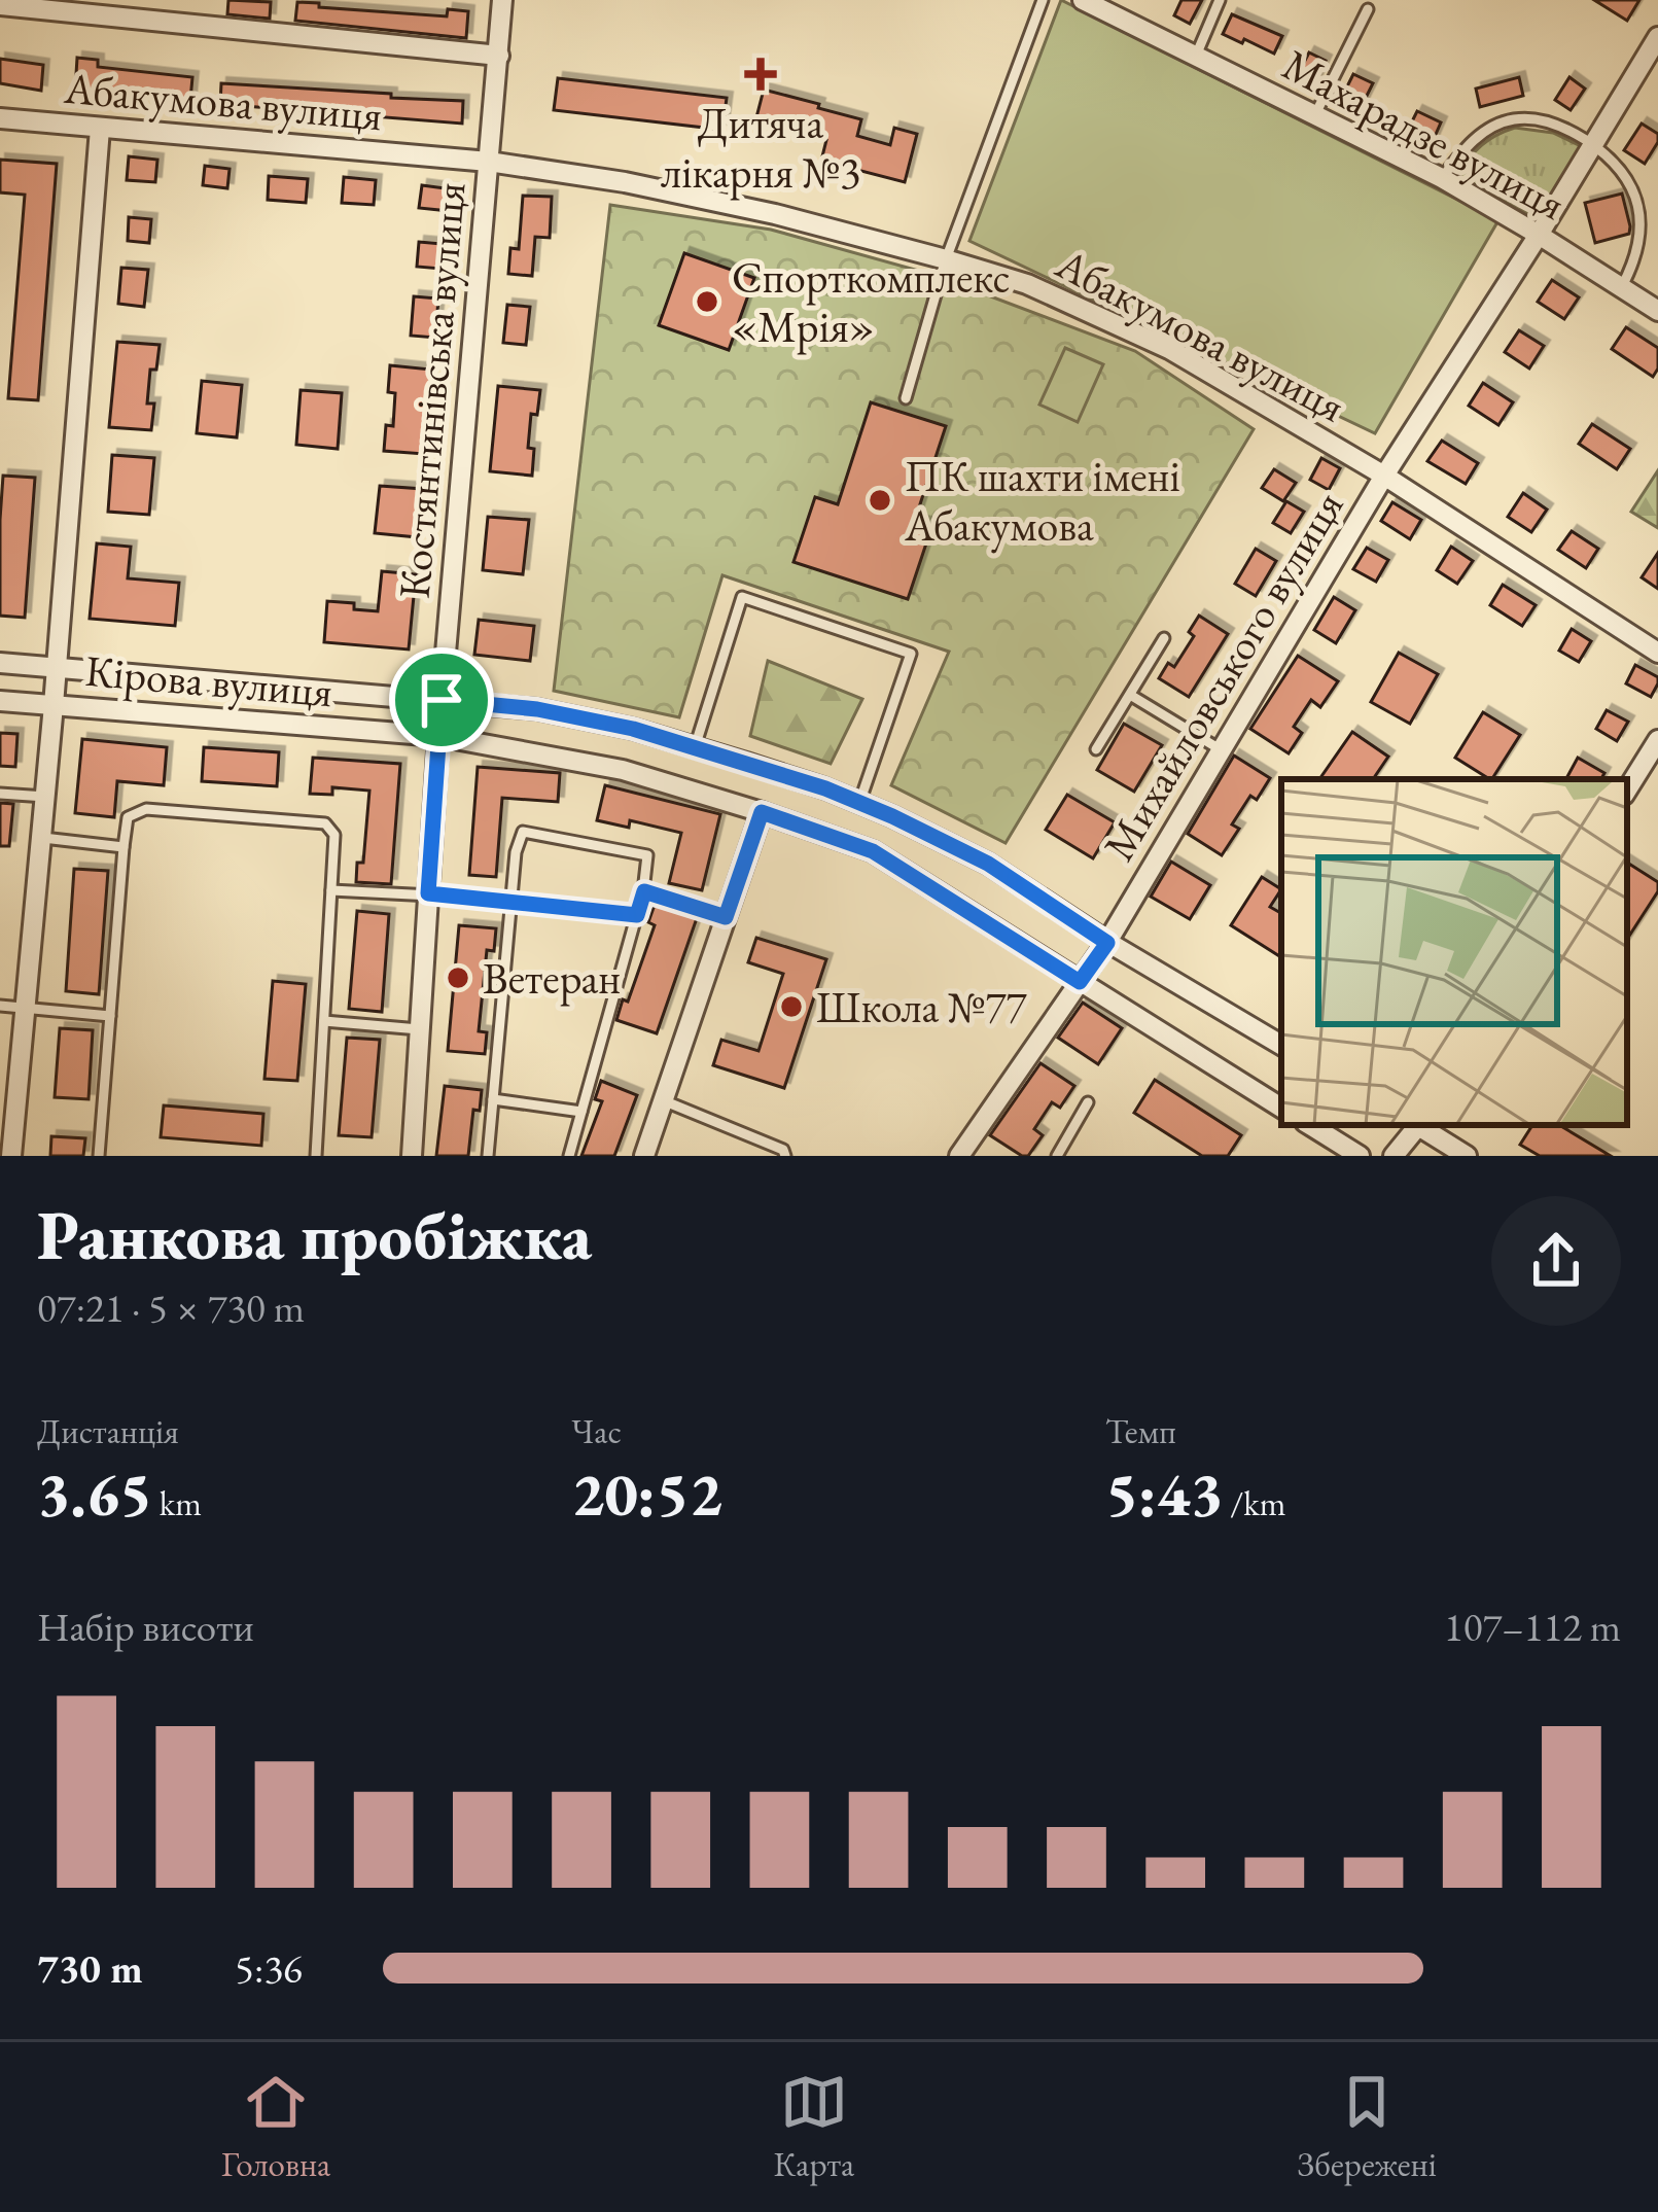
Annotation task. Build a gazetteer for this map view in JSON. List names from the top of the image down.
{
  "streets": {
    "street": [
      "Абакумова вулиця",
      "Махарадзе вулиця",
      "Костянтинівська вулиця",
      "Михайловського вулиця",
      "Кірова вулиця"
    ]
  },
  "crossings": [
    ["Абакумова вулиця", "Костянтинівська вулиця"],
    ["Абакумова вулиця", "Михайловського вулиця"],
    ["Махарадзе вулиця", "Михайловського вулиця"],
    ["Костянтинівська вулиця", "Кірова вулиця"],
    ["Михайловського вулиця", "Кірова вулиця"]
  ],
  "places": {
    "health": ["Дитяча лікарня №3"],
    "other": [
      "Спорткомплекс «Мрія»",
      "ПК шахти імені Абакумова",
      "Ветеран",
      "Школа №77"
    ]
  },
  "page": {
    "heading": ["Ранкова пробіжка", "07:21 · 5 × 730 m"],
    "stats": [
      ["Дистанція", "3.65 km"],
      ["Час", "20:52"],
      ["Темп", "5:43 /km"]
    ],
    "chart": ["Набір висоти", "107–112 m"],
    "list": [
      {
        "name": "730 m",
        "note": "5:36"
      }
    ],
    "tabs": ["Головна", "Карта", "Збережені"]
  }
}
